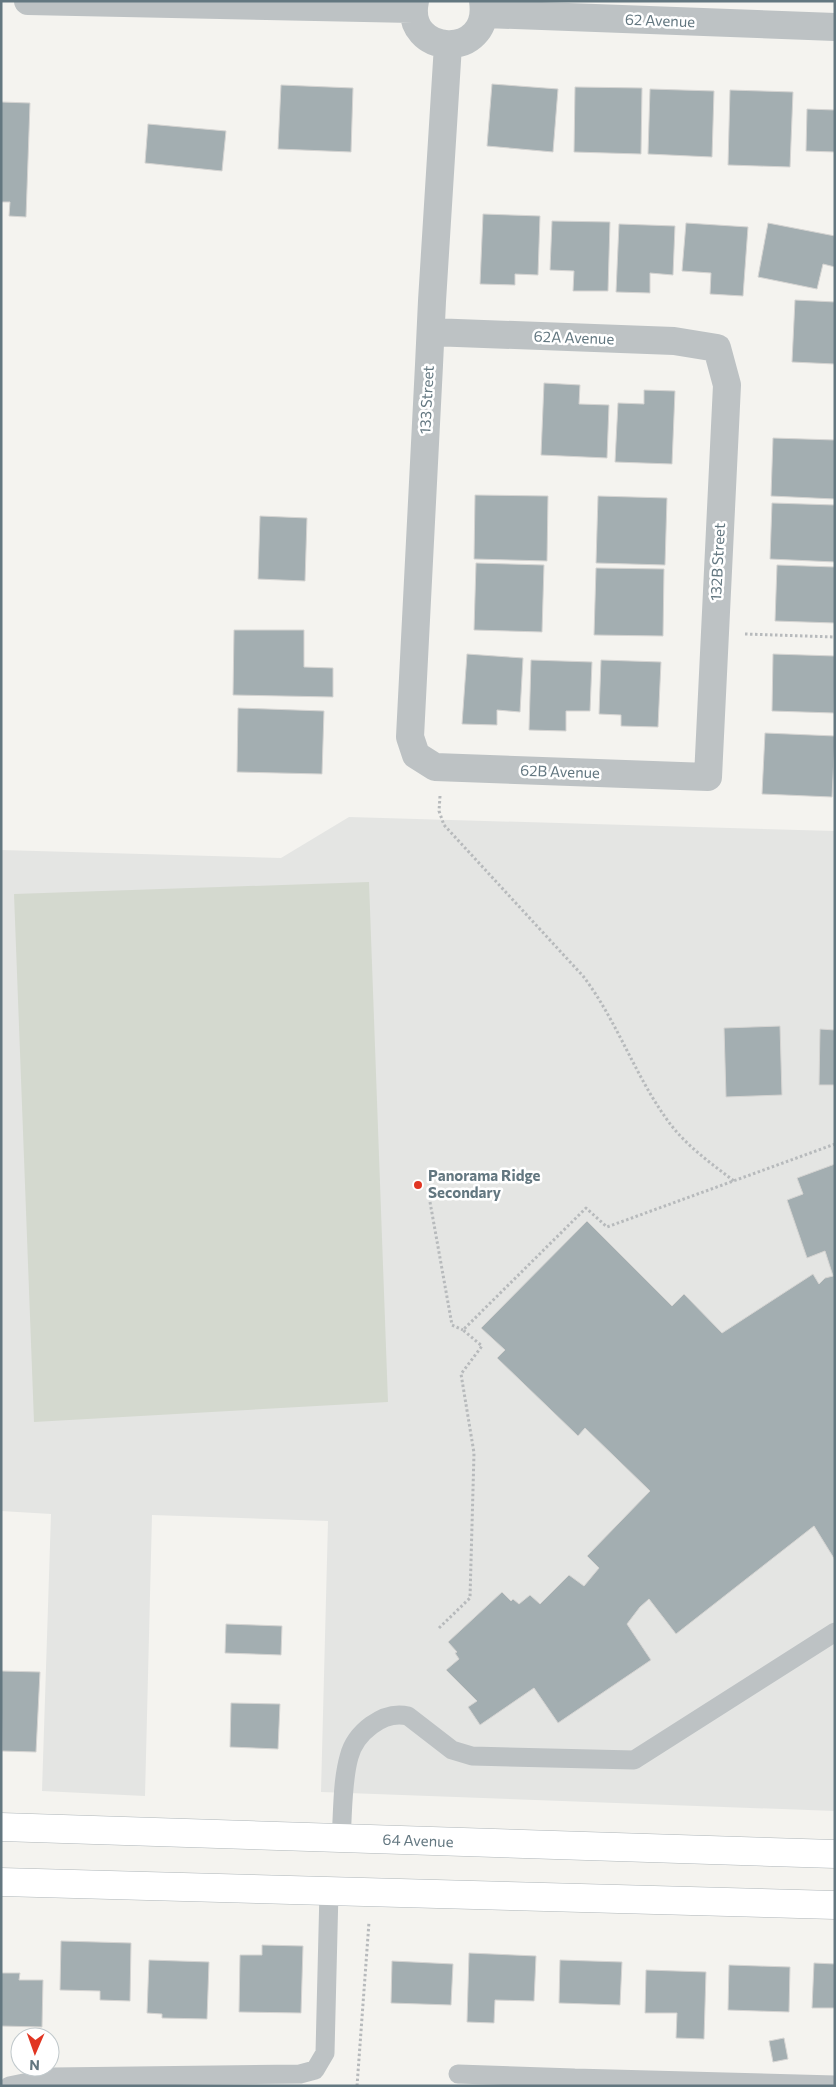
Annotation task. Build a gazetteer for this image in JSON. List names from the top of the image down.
{
  "streets": {
    "main road": ["64 Avenue"],
    "street": [
      "62 Avenue",
      "62A Avenue",
      "133 Street",
      "132B Street",
      "62B Avenue"
    ]
  },
  "crossings": [
    ["62A Avenue", "133 Street"],
    ["62A Avenue", "132B Street"],
    ["133 Street", "62B Avenue"],
    ["132B Street", "62B Avenue"]
  ],
  "places": ["Panorama Ridge Secondary"],
  "north": "bottom"
}
